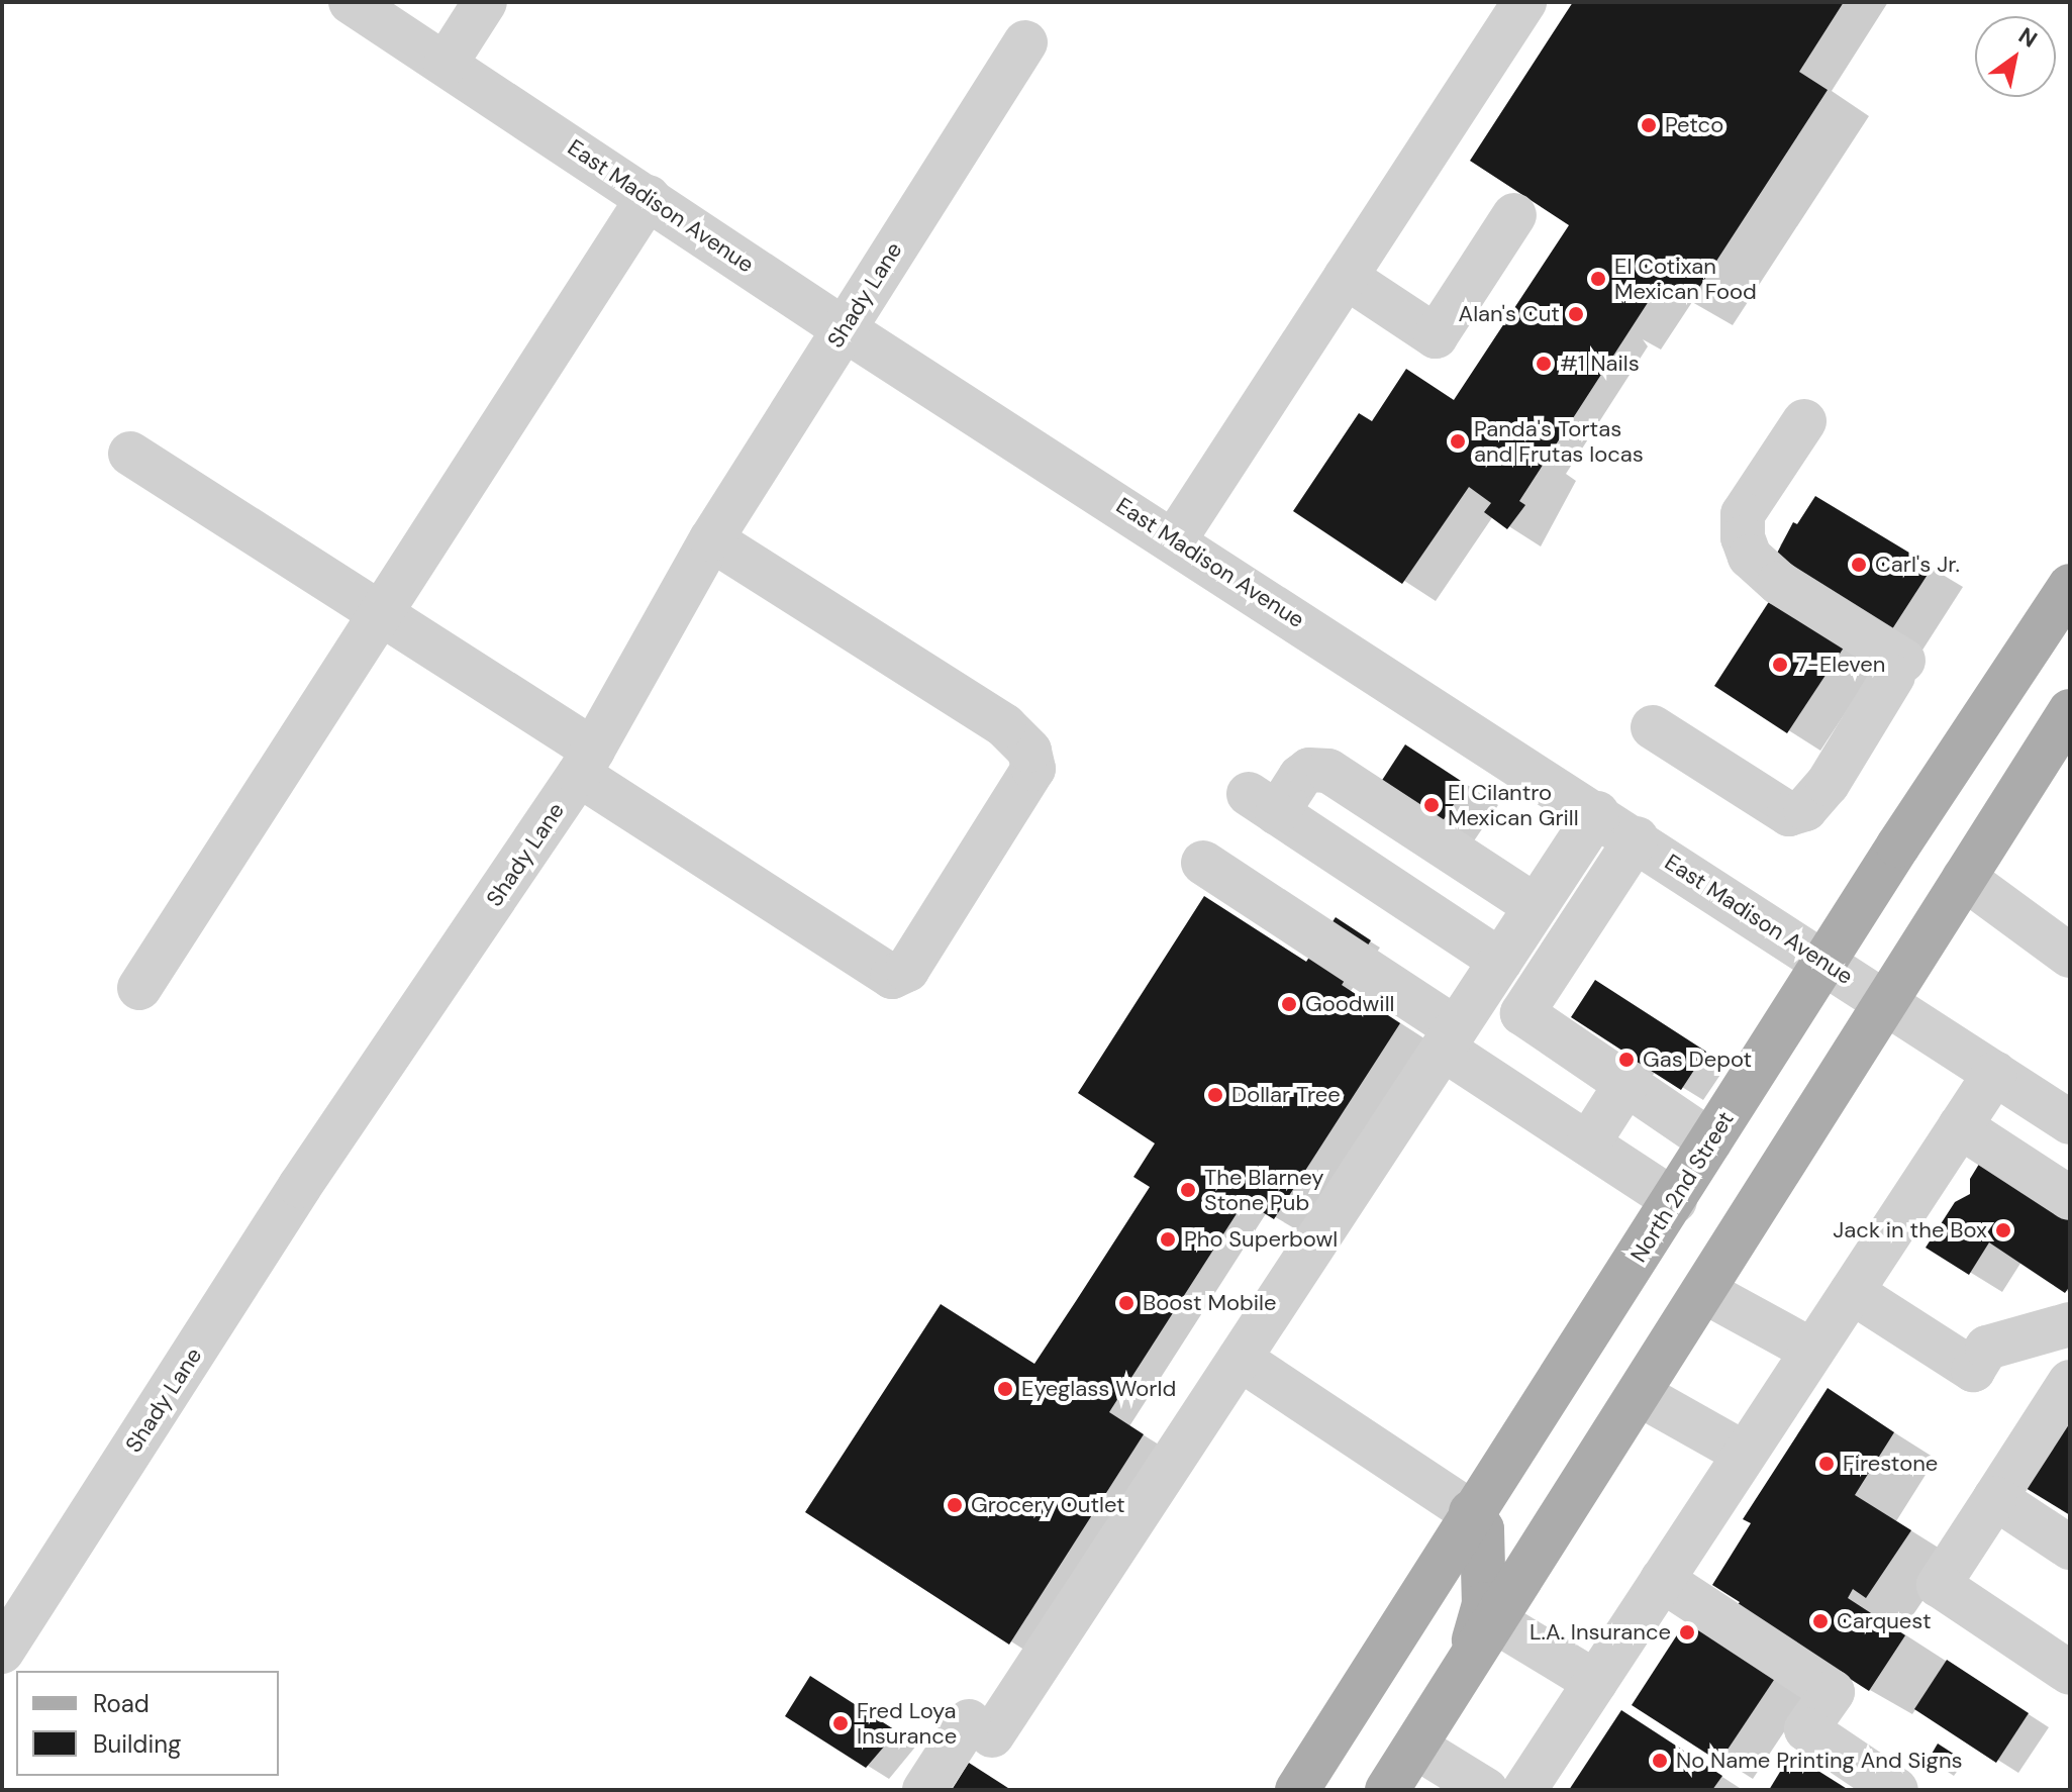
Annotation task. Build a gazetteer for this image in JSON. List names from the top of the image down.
{
  "streets": {
    "main road": ["North 2nd Street"],
    "street": ["East Madison Avenue", "Shady Lane"]
  },
  "crossings": [
    ["East Madison Avenue", "Shady Lane"],
    ["East Madison Avenue", "North 2nd Street"]
  ],
  "places": [
    "Petco",
    "El Cotixan Mexican Food",
    "Alan's Cut",
    "#1 Nails",
    "Panda's Tortas and Frutas locas",
    "Carl's Jr.",
    "7-Eleven",
    "El Cilantro Mexican Grill",
    "Goodwill",
    "Gas Depot",
    "Dollar Tree",
    "The Blarney Stone Pub",
    "Jack in the Box",
    "Pho Superbowl",
    "Boost Mobile",
    "Eyeglass World",
    "Firestone",
    "Grocery Outlet",
    "Carquest",
    "L.A. Insurance",
    "Fred Loya Insurance",
    "No Name Printing And Signs"
  ],
  "legend": ["Road", "Building"],
  "north": "top right"
}
